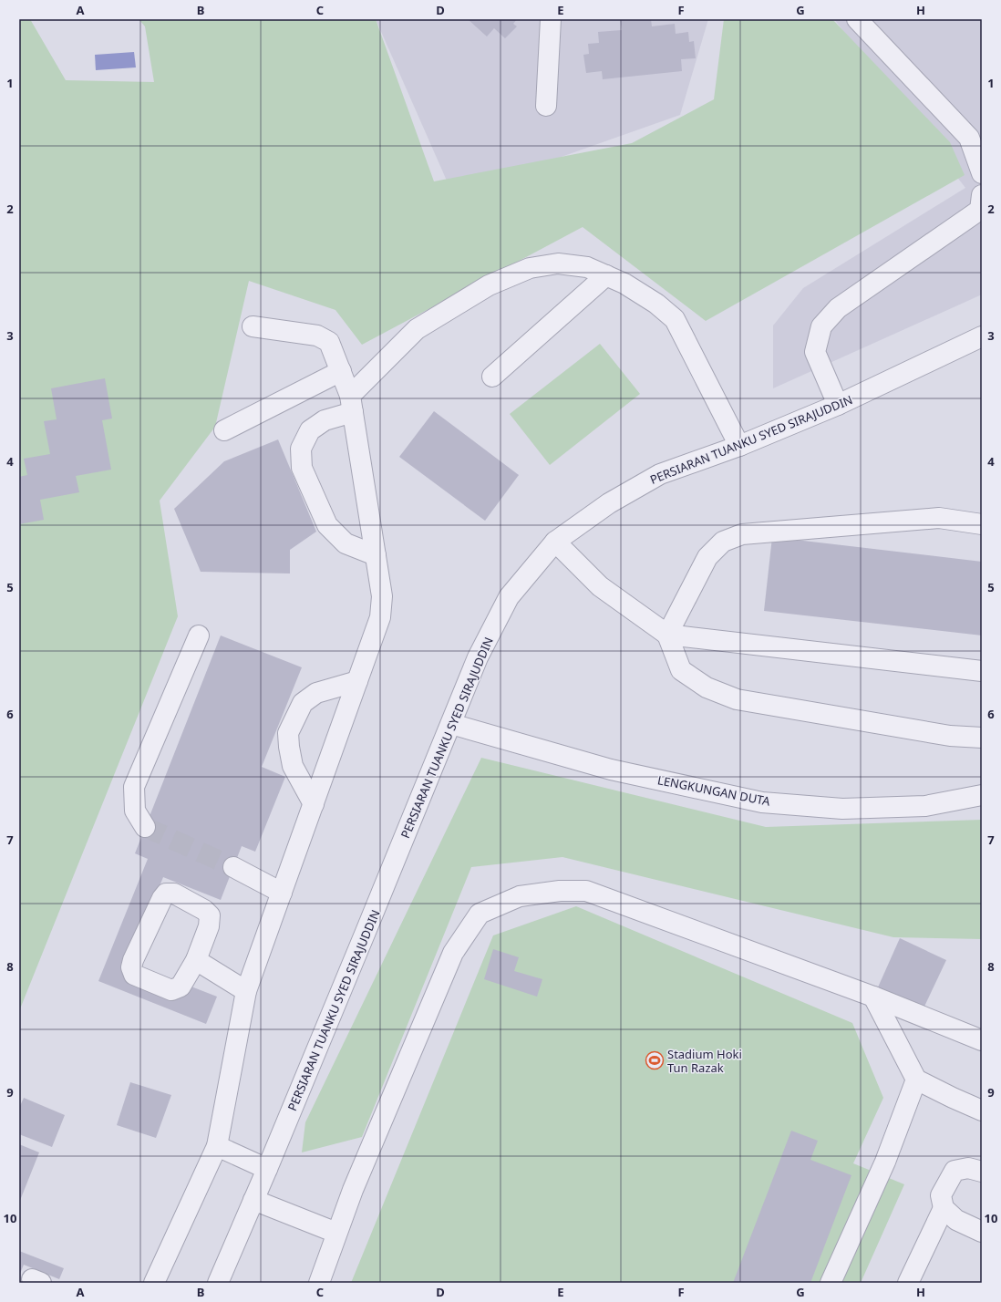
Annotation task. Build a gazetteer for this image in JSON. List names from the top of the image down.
{
  "streets": {
    "street": ["PERSIARAN TUANKU SYED SIRAJUDDIN", "LENGKUNGAN DUTA"]
  },
  "crossings": [
    ["PERSIARAN TUANKU SYED SIRAJUDDIN", "LENGKUNGAN DUTA"]
  ],
  "places": {
    "sports": ["Stadium Hoki Tun Razak"]
  },
  "grid": {
    "columns": [
      "A",
      "B",
      "C",
      "D",
      "E",
      "F",
      "G",
      "H"
    ],
    "rows": [
      "1",
      "2",
      "3",
      "4",
      "5",
      "6",
      "7",
      "8",
      "9",
      "10"
    ]
  }
}
